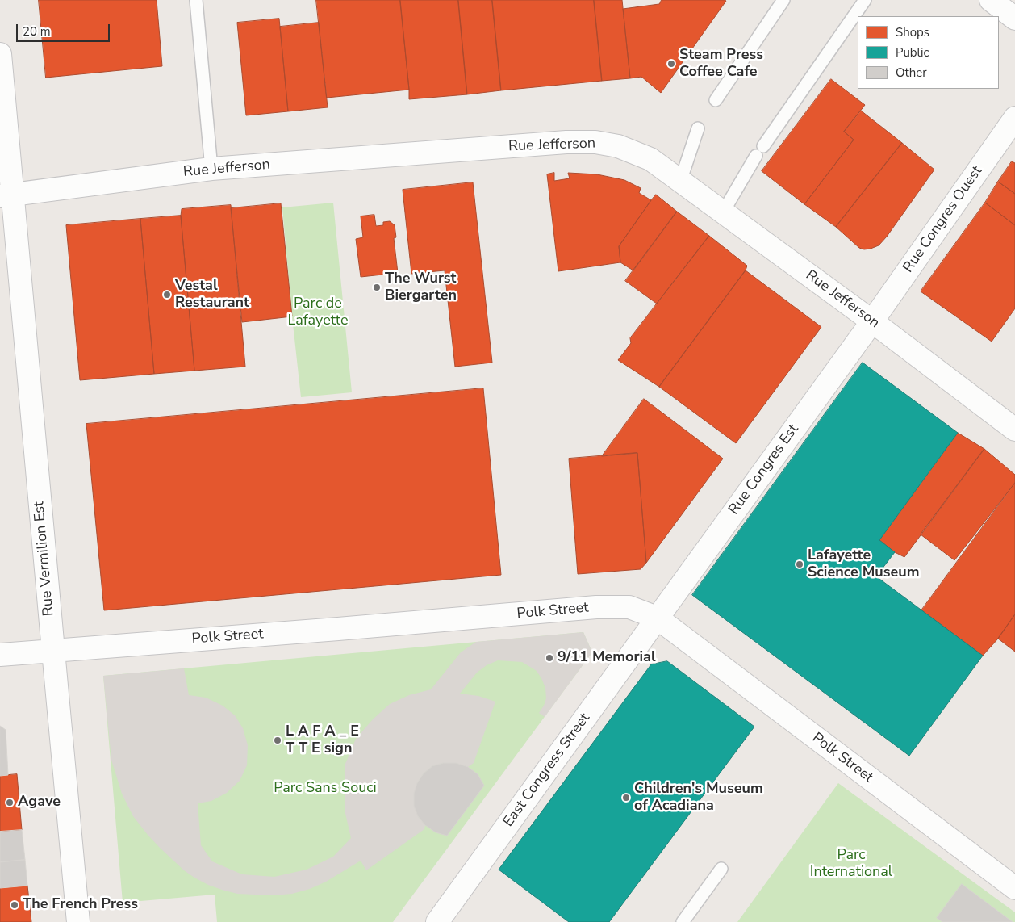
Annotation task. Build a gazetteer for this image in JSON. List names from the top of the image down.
{
  "streets": {
    "street": [
      "Rue Jefferson",
      "Rue Congres Ouest",
      "Rue Congres Est",
      "Rue Vermilion Est",
      "Polk Street",
      "East Congress Street"
    ]
  },
  "crossings": [
    ["Rue Jefferson", "Rue Congres Ouest"],
    ["Rue Jefferson", "Rue Congres Est"],
    ["Rue Jefferson", "Rue Vermilion Est"],
    ["Rue Congres Ouest", "Rue Congres Est"],
    ["Rue Congres Est", "Polk Street"],
    ["Rue Congres Est", "East Congress Street"],
    ["Rue Vermilion Est", "Polk Street"],
    ["Polk Street", "East Congress Street"]
  ],
  "parks": ["Parc de Lafayette", "Parc Sans Souci", "Parc International"],
  "places": [
    "Steam Press Coffee Cafe",
    "The Wurst Biergarten",
    "Vestal Restaurant",
    "Lafayette Science Museum",
    "9/11 Memorial",
    "L A F A _ E T T E sign",
    "Children's Museum of Acadiana",
    "Agave",
    "The French Press"
  ],
  "legend": ["Shops", "Public", "Other"],
  "scale_bar": "20 m"
}
